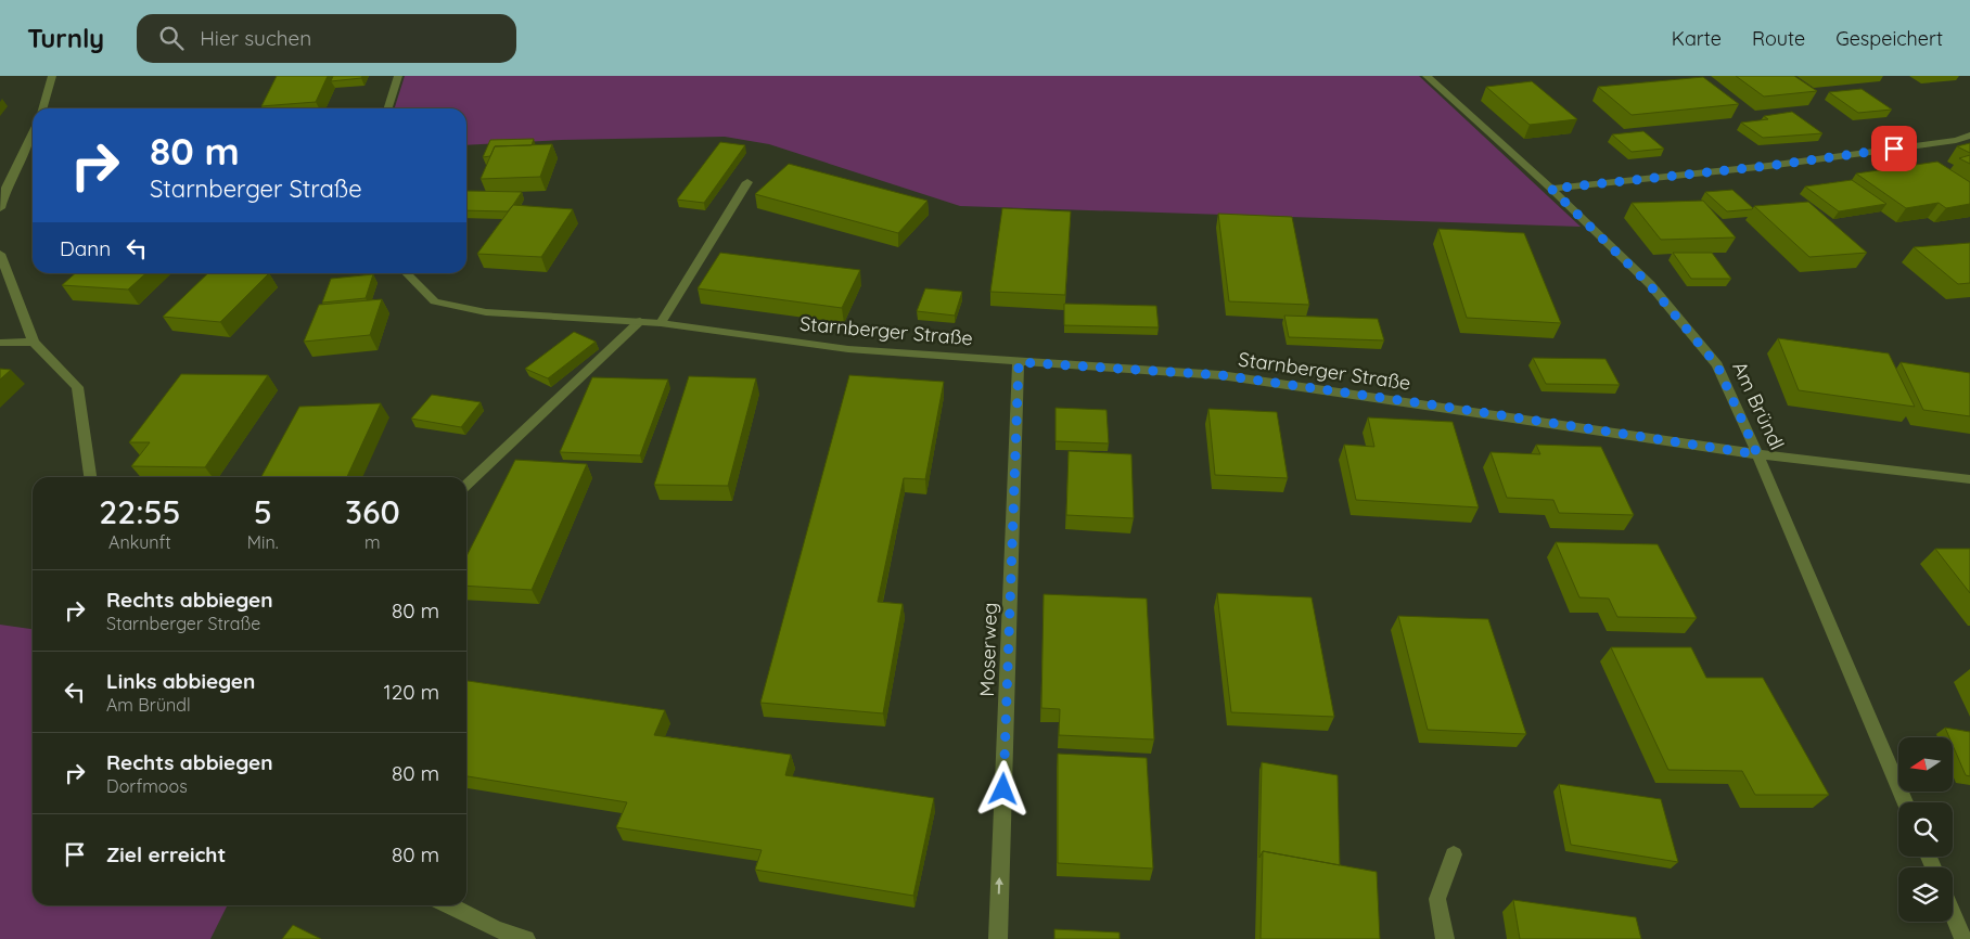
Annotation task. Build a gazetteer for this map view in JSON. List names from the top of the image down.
{
  "streets": {
    "street": ["Starnberger Straße", "Am Bründl", "Moserweg"]
  },
  "crossings": [
    ["Starnberger Straße", "Am Bründl"],
    ["Starnberger Straße", "Moserweg"]
  ],
  "one_way": ["Moserweg"],
  "north": "left",
  "page": {
    "header": "Turnly",
    "search": "Hier suchen",
    "nav": ["Karte", "Route", "Gespeichert"],
    "turn": ["80 m", "Starnberger Straße"],
    "then": "Dann",
    "eta": [
      "22:55",
      "Ankunft",
      "5",
      "Min.",
      "360",
      "m"
    ],
    "list": [
      {
        "name": "Rechts abbiegen",
        "note": "Starnberger Straße",
        "value": "80 m"
      },
      {
        "name": "Links abbiegen",
        "note": "Am Bründl",
        "value": "120 m"
      },
      {
        "name": "Rechts abbiegen",
        "note": "Dorfmoos",
        "value": "80 m"
      },
      {
        "name": "Ziel erreicht",
        "value": "80 m"
      }
    ]
  }
}
